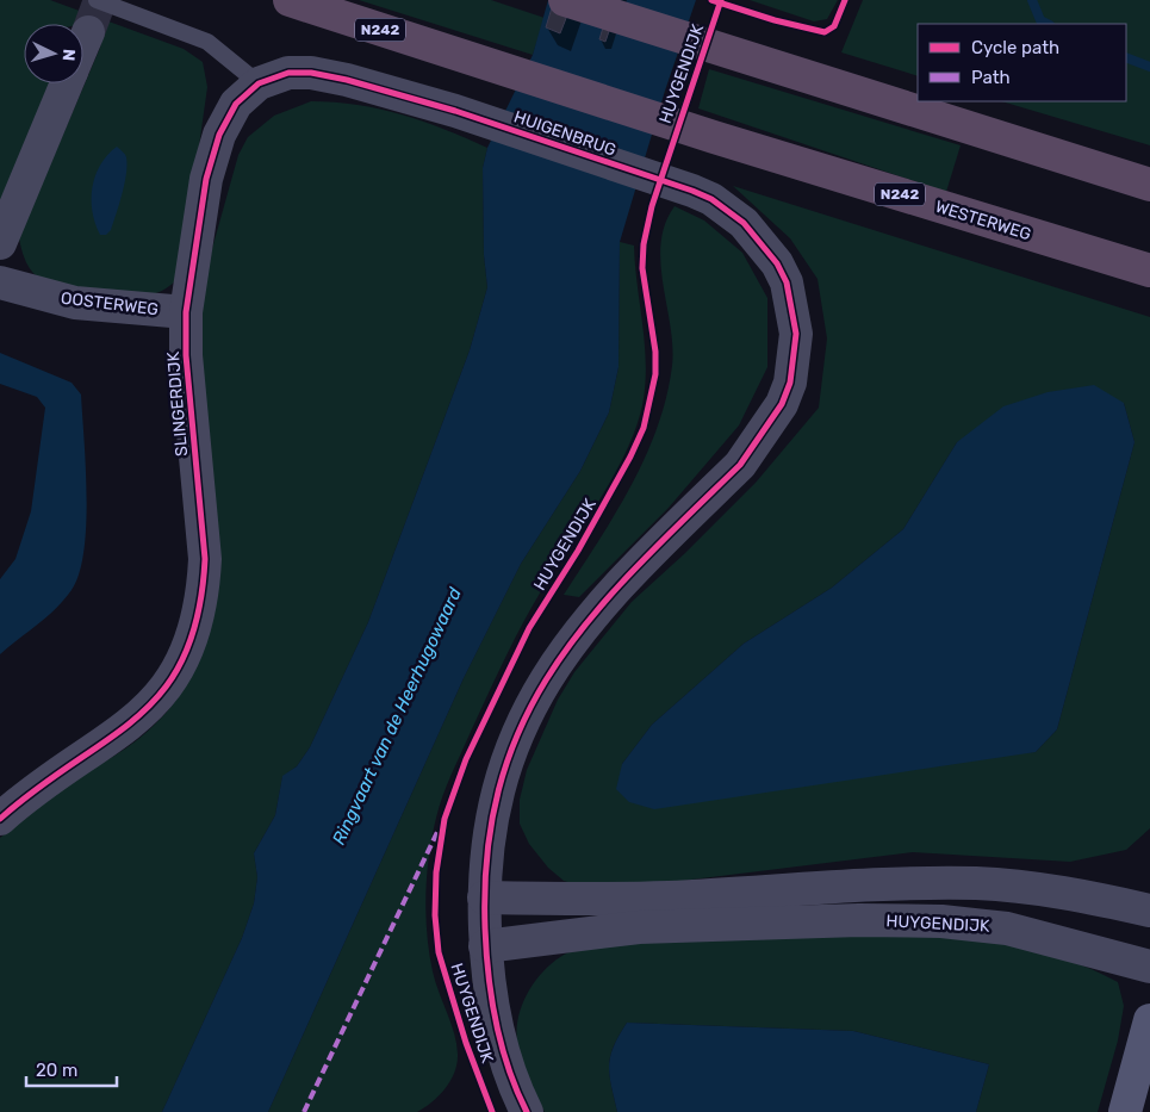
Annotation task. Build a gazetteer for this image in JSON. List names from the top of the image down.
{
  "streets": {
    "highway": ["N242", "WESTERWEG"],
    "street": [
      "HUYGENDIJK",
      "HUIGENBRUG",
      "OOSTERWEG",
      "SLINGERDIJK"
    ]
  },
  "crossings": [
    ["HUIGENBRUG", "SLINGERDIJK"],
    ["OOSTERWEG", "SLINGERDIJK"]
  ],
  "water": ["Ringvaart van de Heerhugowaard"],
  "legend": ["Cycle path", "Path"],
  "scale_bar": "20 m",
  "north": "right"
}
